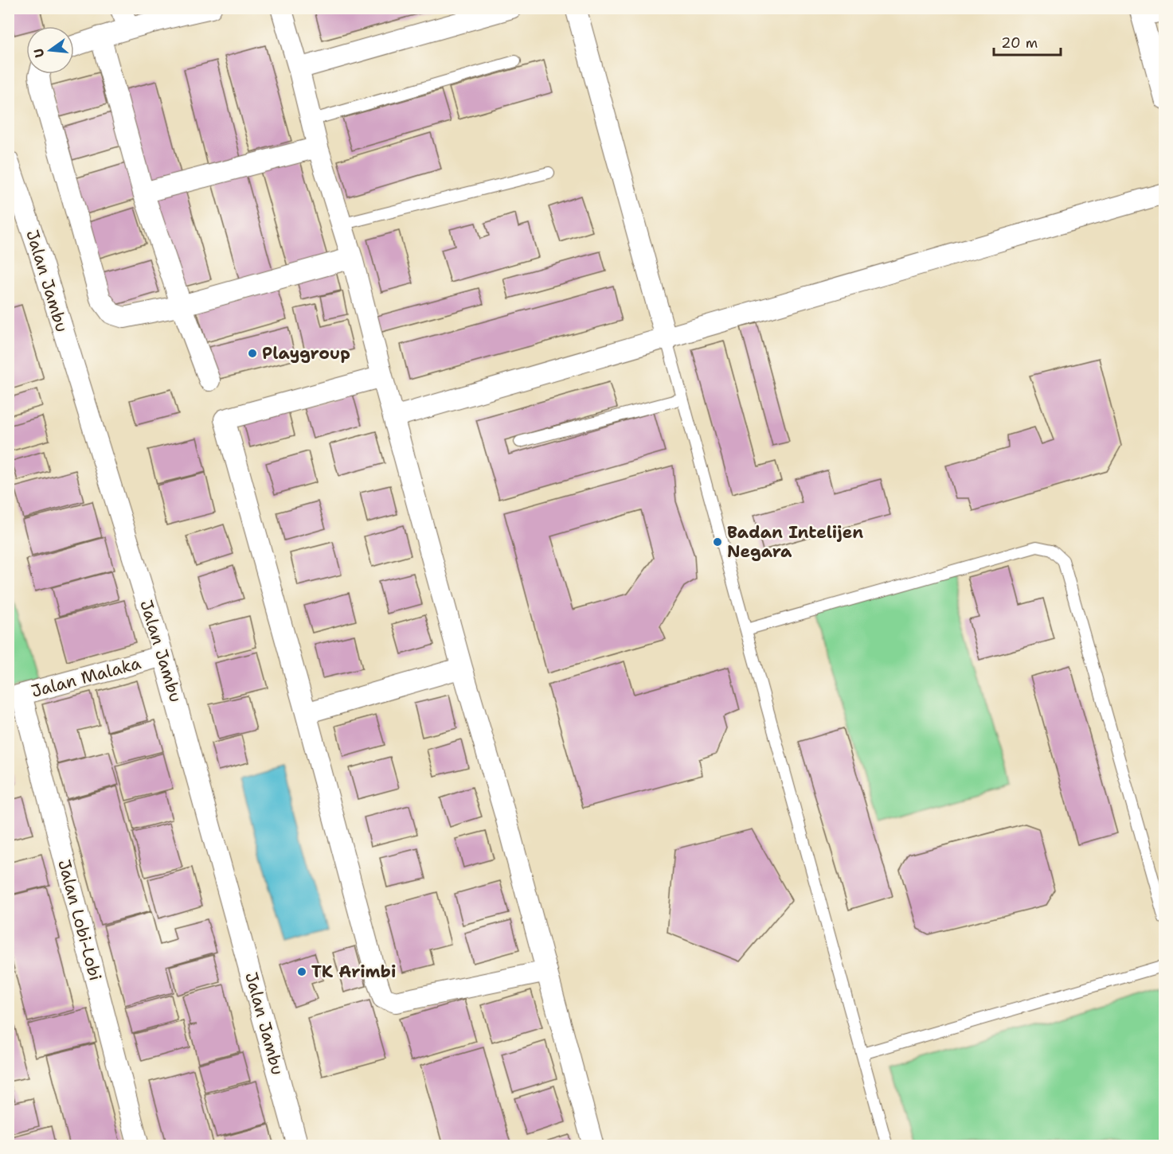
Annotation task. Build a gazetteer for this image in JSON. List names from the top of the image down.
{
  "streets": {
    "street": ["Jalan Jambu", "Jalan Malaka", "Jalan Lobi-Lobi"]
  },
  "crossings": [
    ["Jalan Jambu", "Jalan Malaka"],
    ["Jalan Malaka", "Jalan Lobi-Lobi"]
  ],
  "places": ["Playgroup", "Badan Intelijen Negara", "TK Arimbi"],
  "scale_bar": "20 m",
  "north": "left"
}
